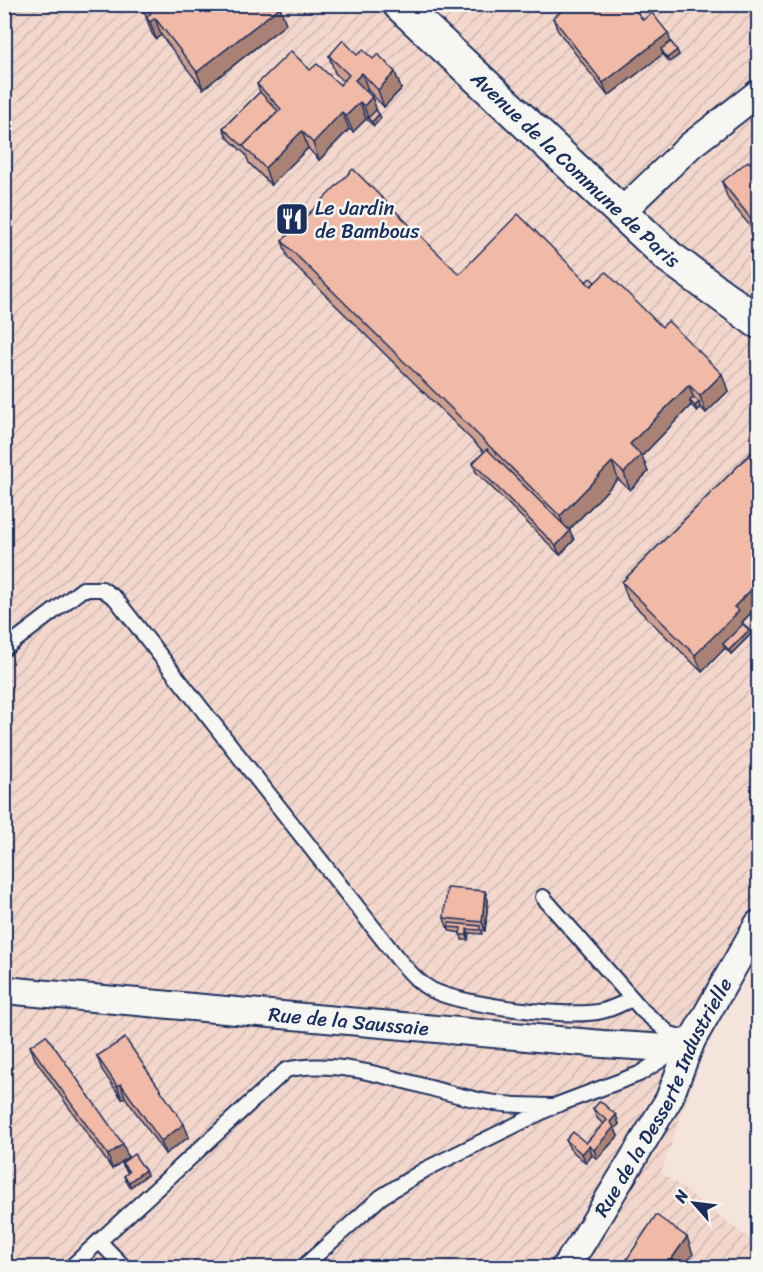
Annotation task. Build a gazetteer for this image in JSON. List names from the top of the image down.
{
  "streets": {
    "street": ["Avenue de la Commune de Paris", "Rue de la Saussaie", "Rue de la Desserte Industrielle"]
  },
  "crossings": [
    ["Rue de la Saussaie", "Rue de la Desserte Industrielle"]
  ],
  "places": {
    "restaurant": ["Le Jardin de Bambous"]
  },
  "north": "top left"
}
